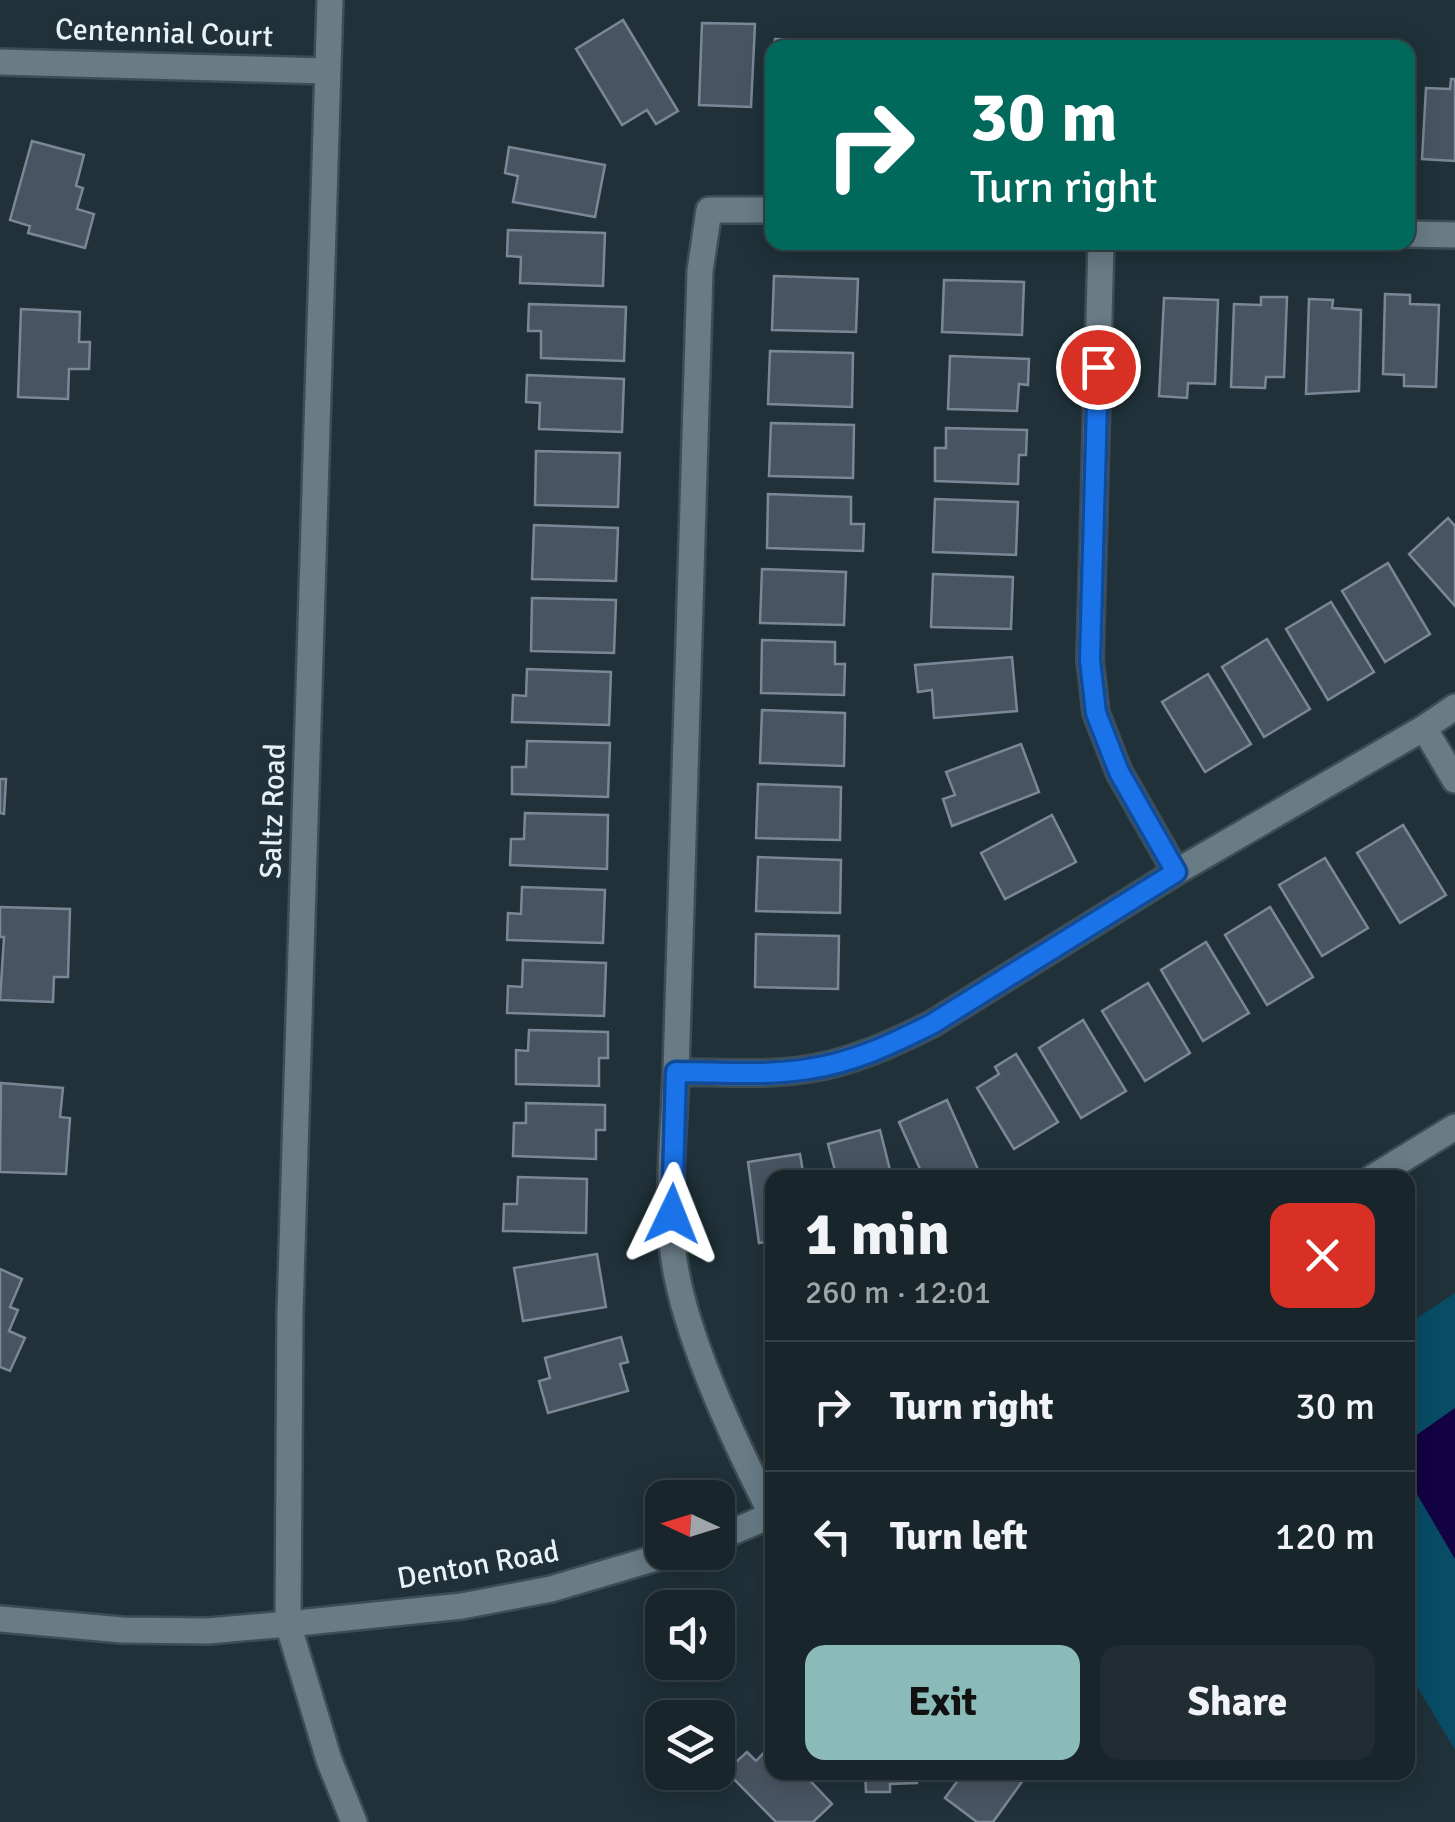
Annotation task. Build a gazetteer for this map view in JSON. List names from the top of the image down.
{
  "streets": {
    "street": ["Centennial Court", "Saltz Road", "Denton Road"]
  },
  "crossings": [
    ["Centennial Court", "Saltz Road"],
    ["Saltz Road", "Denton Road"]
  ],
  "north": "left",
  "page": {
    "turn": ["30 m", "Turn right"],
    "heading": ["1 min", "260 m · 12:01"],
    "list": [
      {
        "name": "Turn right",
        "value": "30 m"
      },
      {
        "name": "Turn left",
        "value": "120 m"
      }
    ],
    "buttons": ["Exit", "Share"]
  }
}
